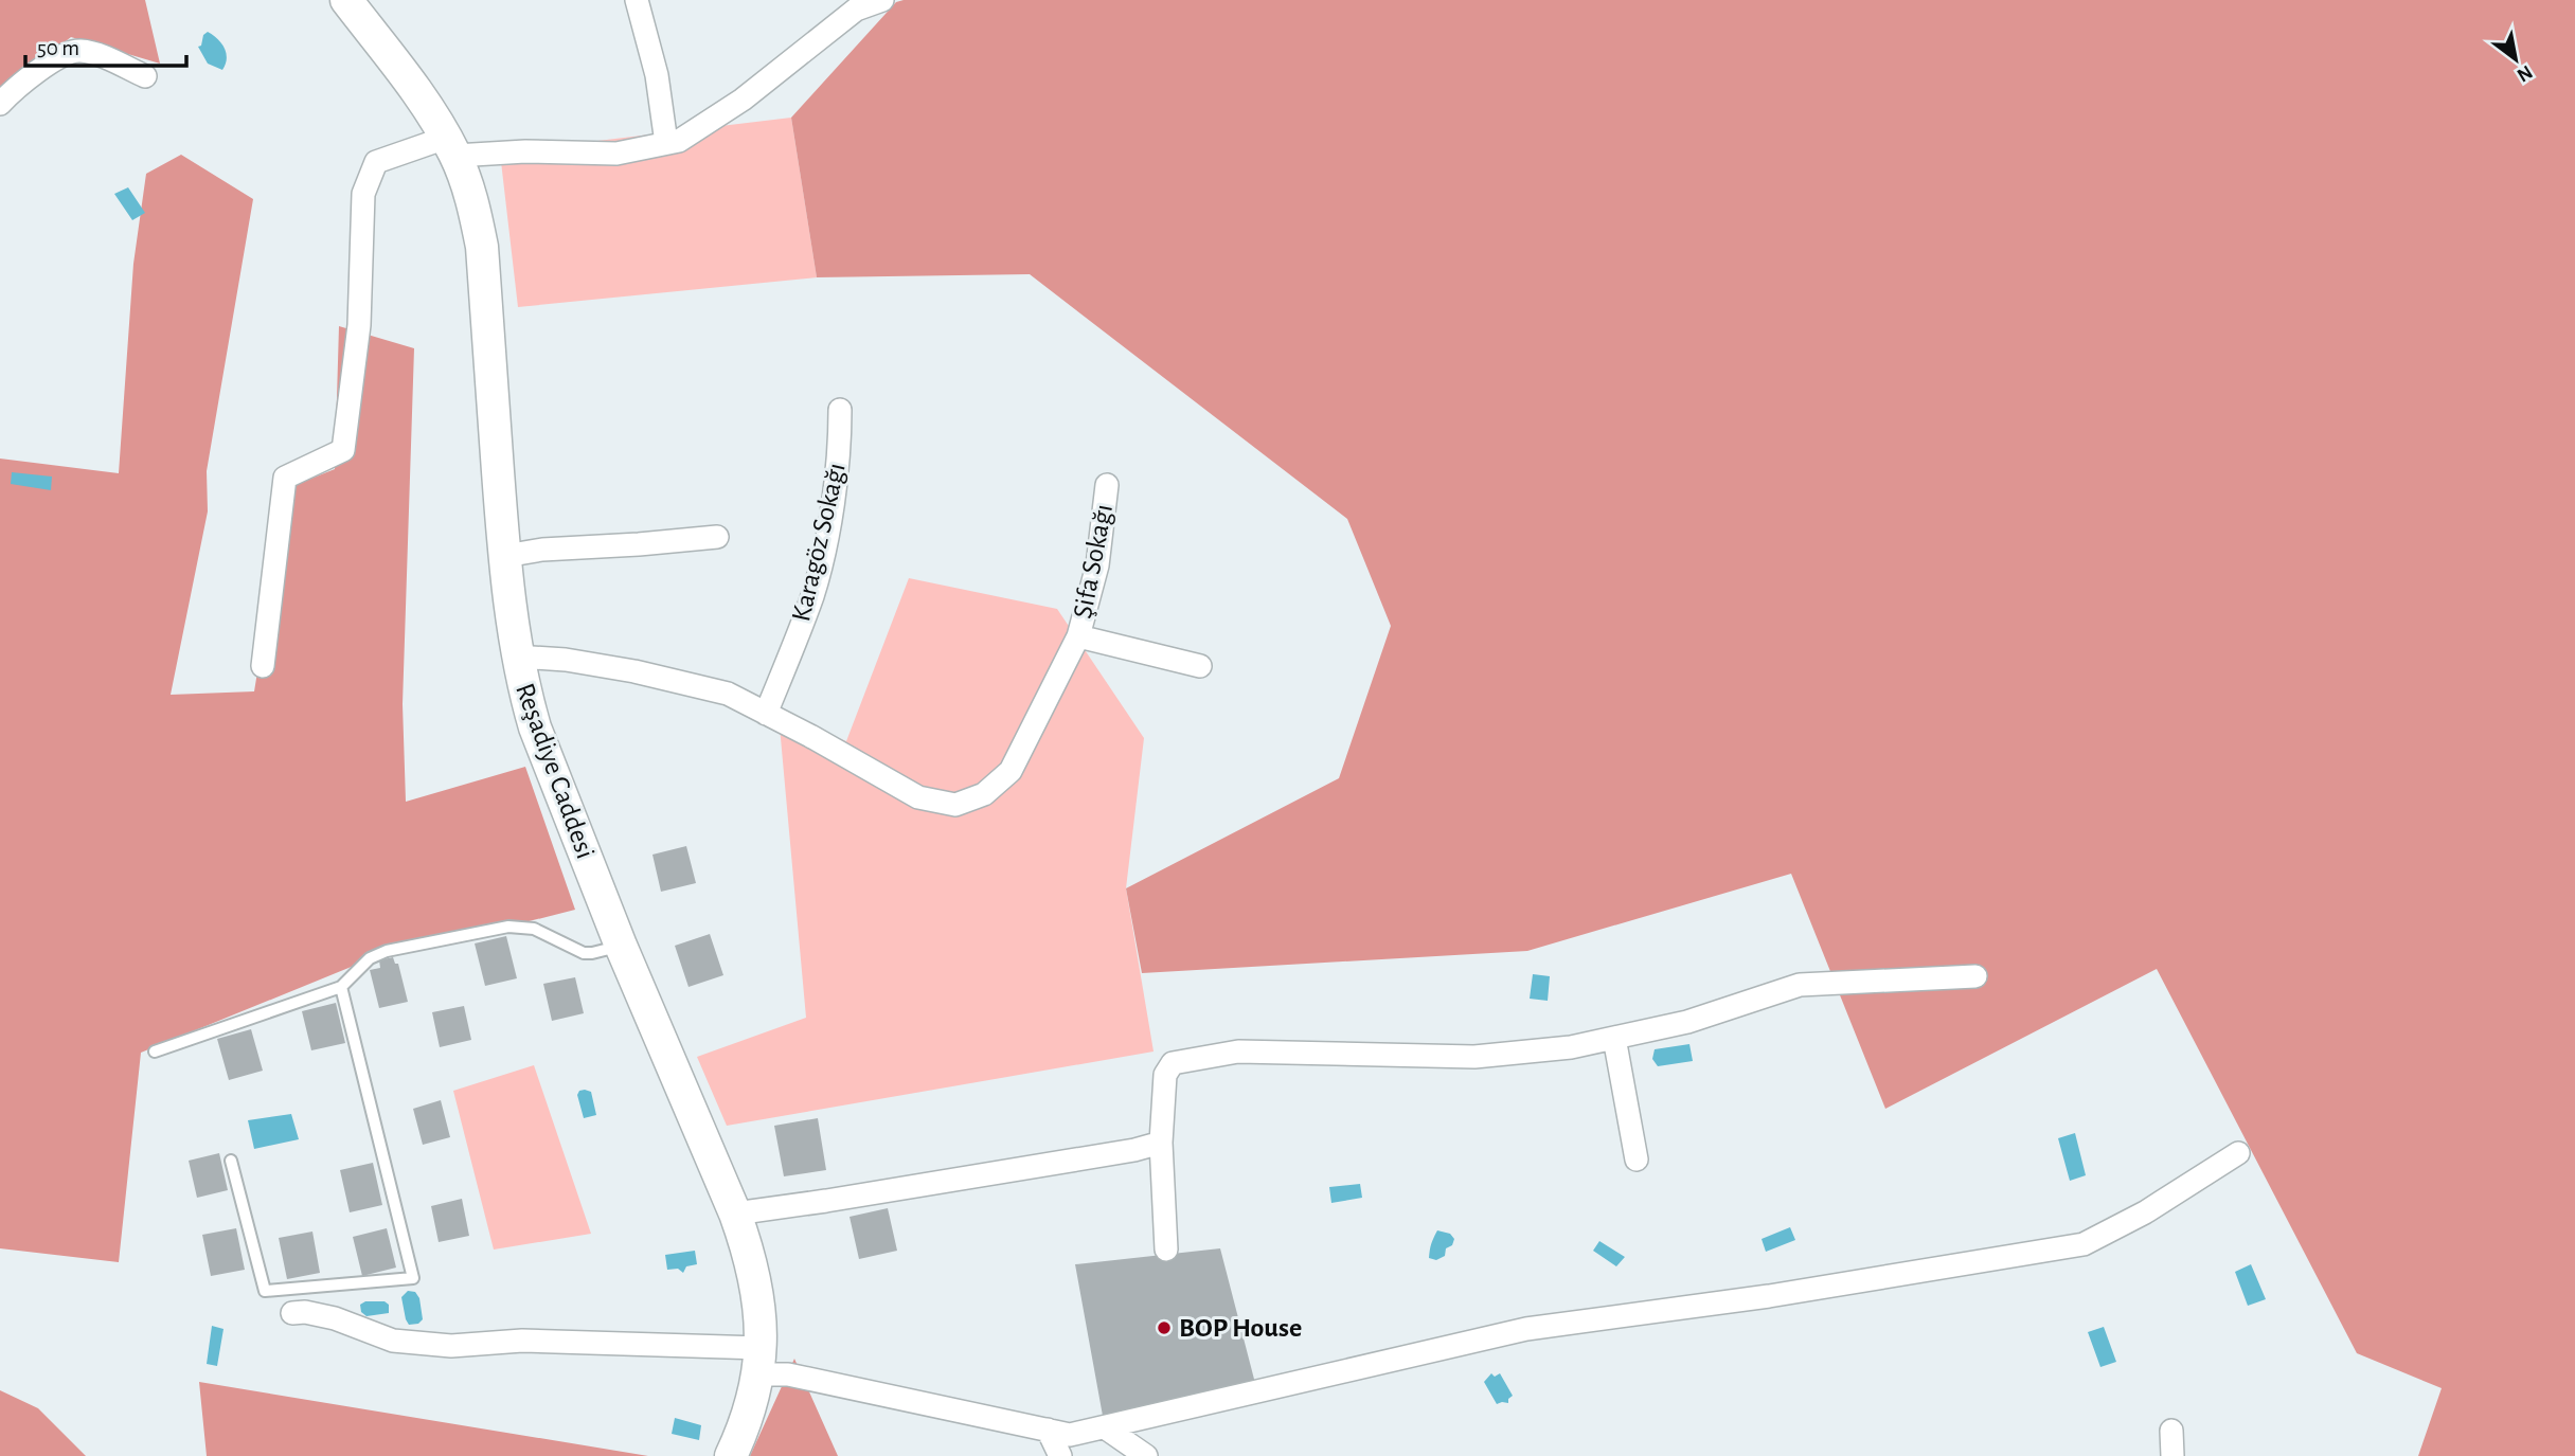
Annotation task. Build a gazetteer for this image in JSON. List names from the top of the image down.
{
  "streets": {
    "street": ["Karagöz Sokağı", "Şifa Sokağı", "Reşadiye Caddesi"]
  },
  "crossings": [
    ["Karagöz Sokağı", "Şifa Sokağı"],
    ["Şifa Sokağı", "Reşadiye Caddesi"]
  ],
  "places": ["BOP House"],
  "scale_bar": "50 m",
  "north": "bottom right"
}
